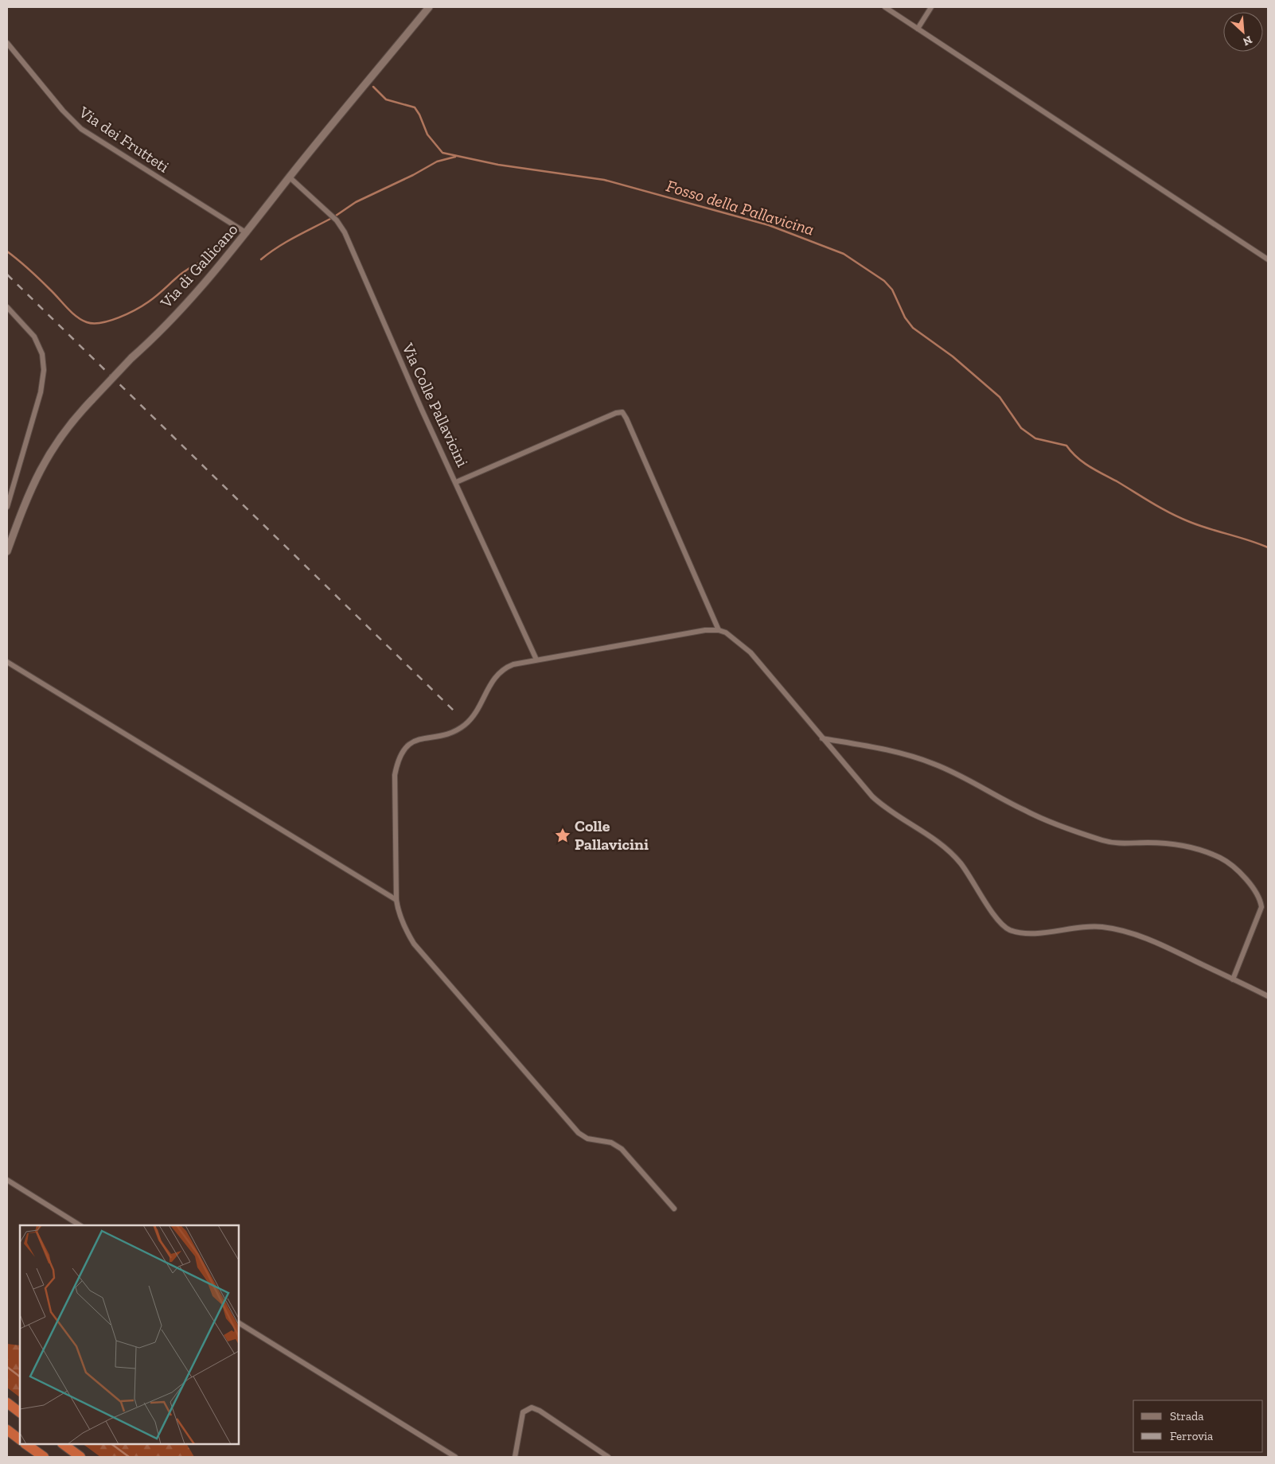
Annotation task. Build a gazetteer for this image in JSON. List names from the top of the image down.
{
  "streets": {
    "street": ["Via dei Frutteti", "Via di Gallicano", "Via Colle Pallavicini"]
  },
  "crossings": [
    ["Via dei Frutteti", "Via di Gallicano"],
    ["Via di Gallicano", "Via Colle Pallavicini"]
  ],
  "water": ["Fosso della Pallavicina"],
  "places": {
    "place": ["Colle Pallavicini"]
  },
  "legend": ["Strada", "Ferrovia"],
  "north": "bottom right"
}
